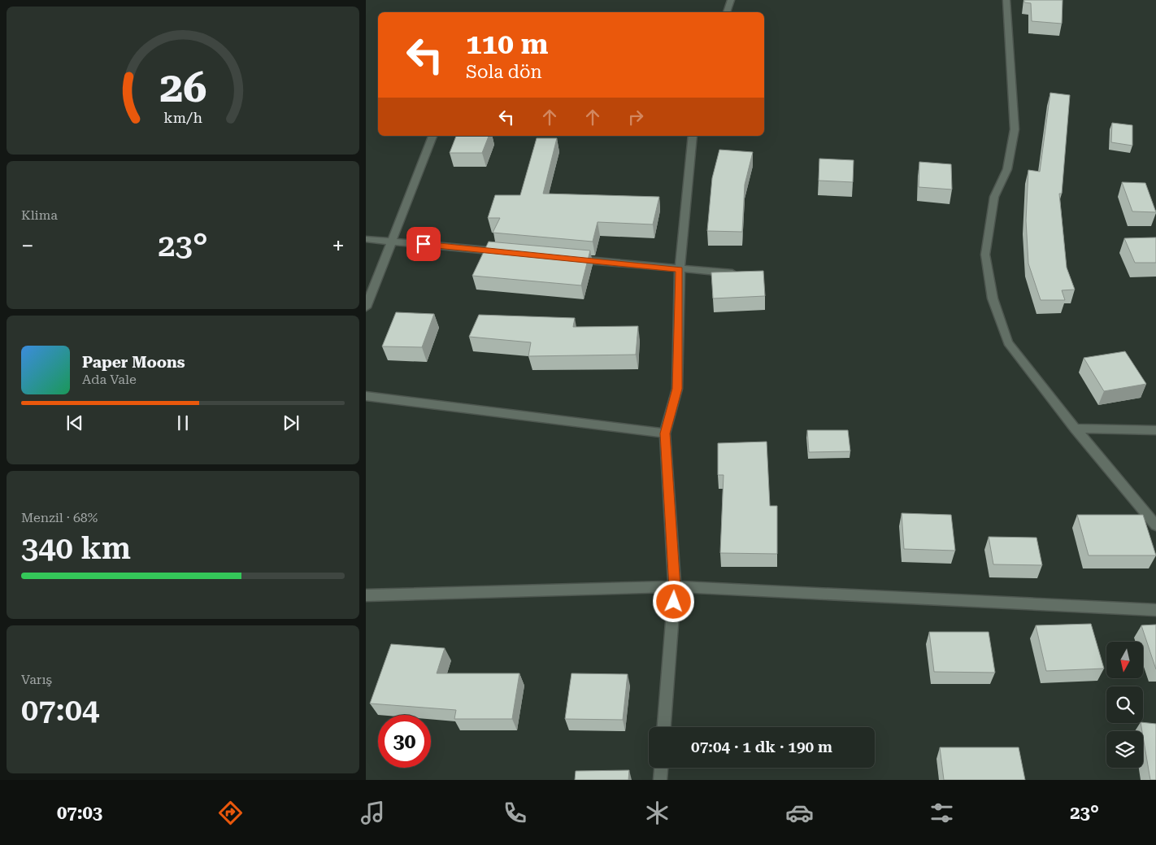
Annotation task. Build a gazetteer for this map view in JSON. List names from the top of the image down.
{
  "north": "bottom",
  "page": {
    "turn": ["110 m", "Sola dön"],
    "tile": [
      "Klima",
      ["Menzil · 68%", "340 km"],
      ["Varış", "07:04"]
    ],
    "heat": ["−", "23°", "+"],
    "song": ["Paper Moons", "Ada Vale"],
    "limit": "30",
    "trip": "07:04 · 1 dk · 190 m",
    "tabs": ["07:03", "23°"],
    "gauge": ["26", "km/h"]
  }
}
